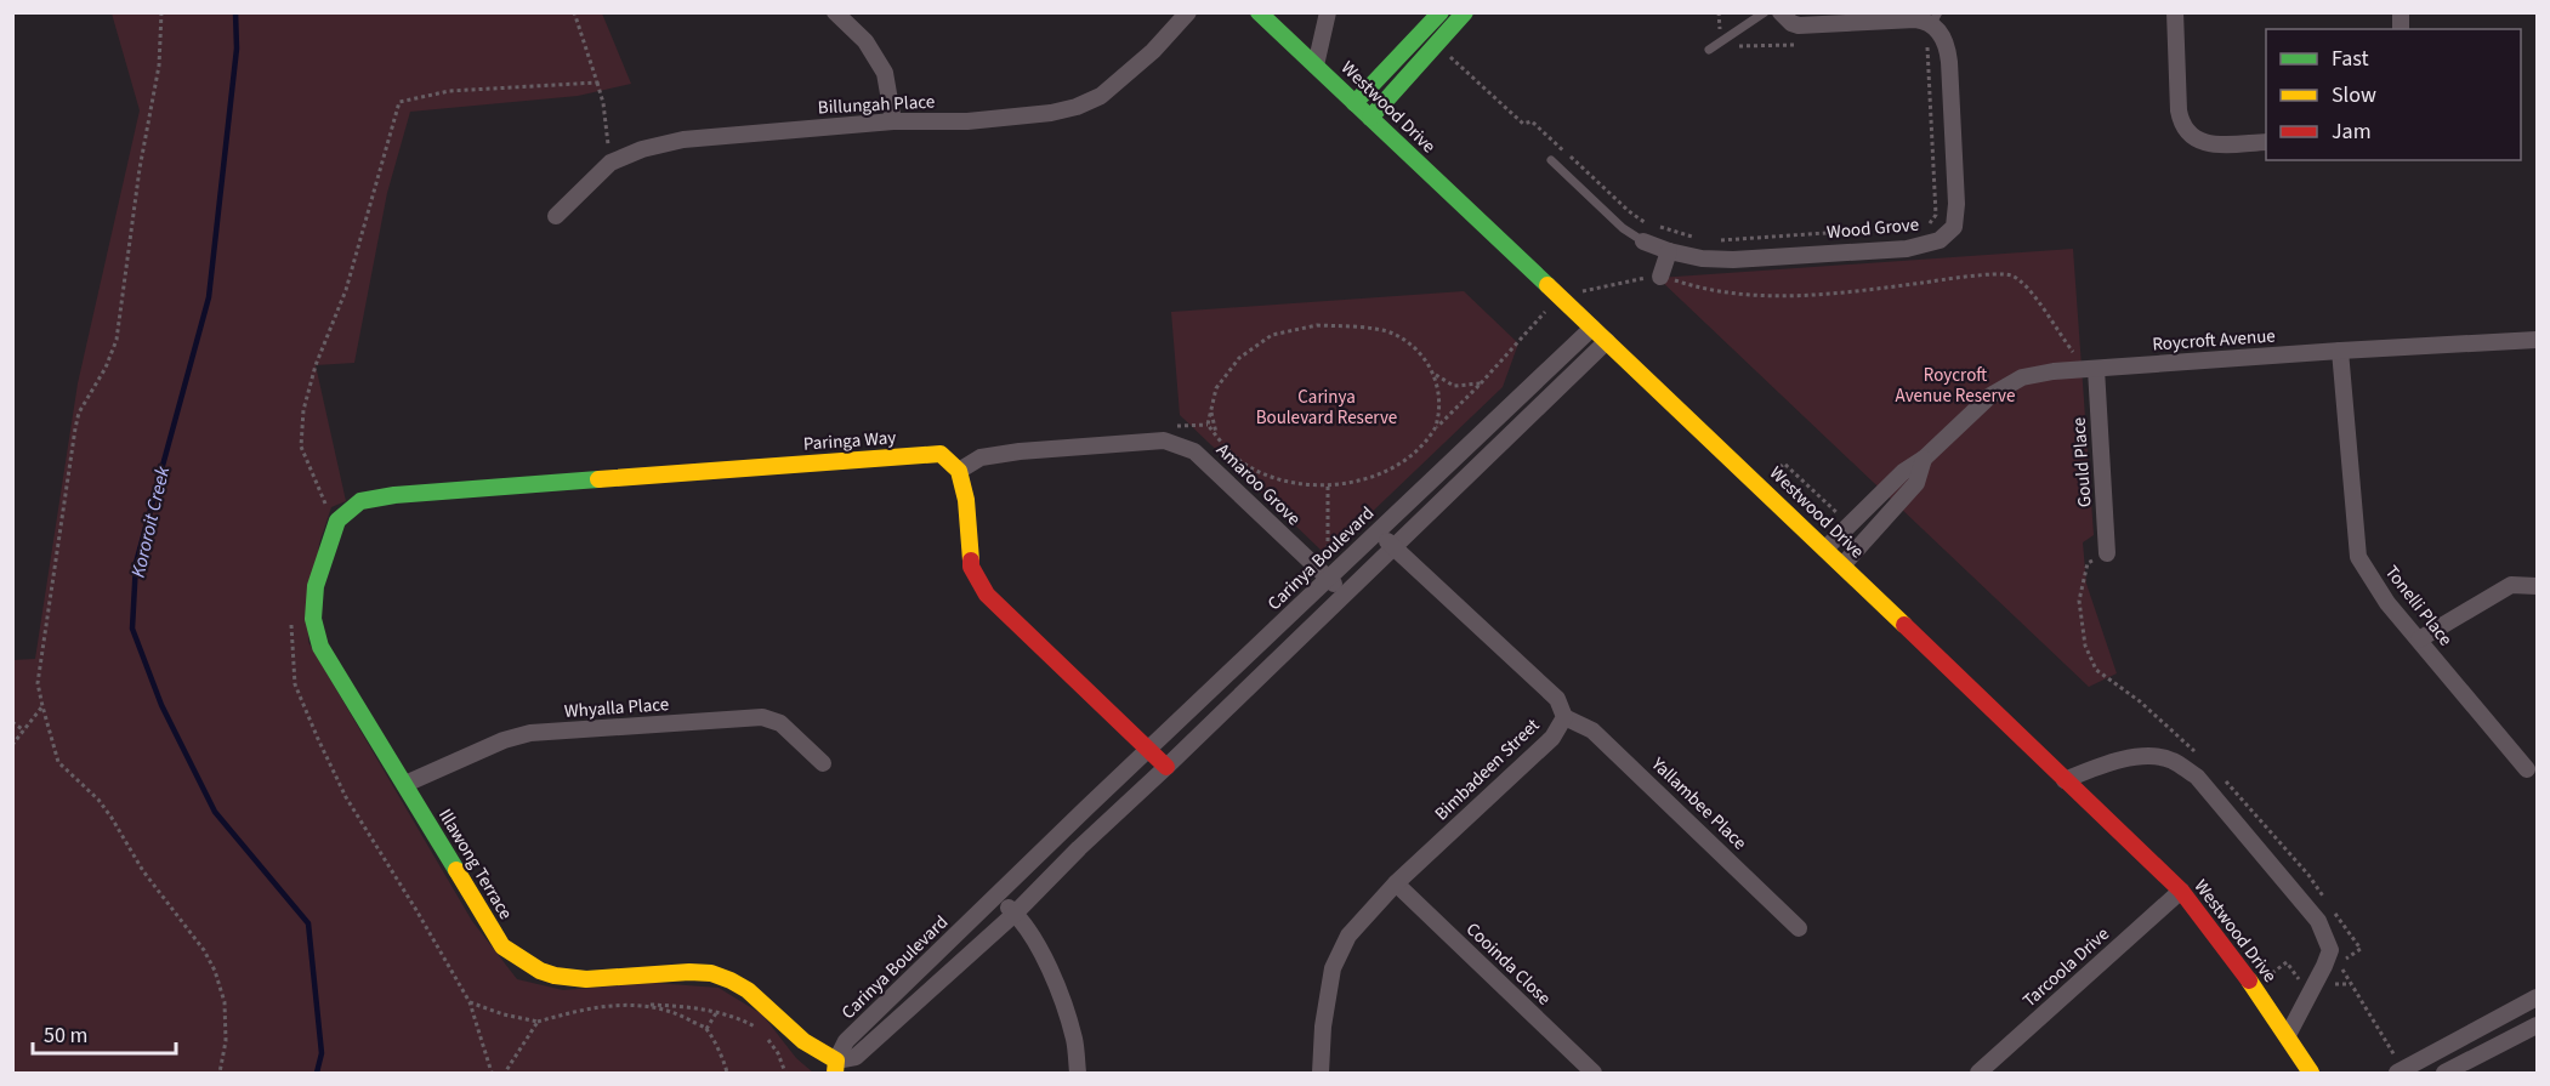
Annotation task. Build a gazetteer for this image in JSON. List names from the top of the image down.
{
  "streets": {
    "street": [
      "Billungah Place",
      "Westwood Drive",
      "Wood Grove",
      "Roycroft Avenue",
      "Paringa Way",
      "Gould Place",
      "Amaroo Grove",
      "Carinya Boulevard",
      "Tonelli Place",
      "Whyalla Place",
      "Bimbadeen Street",
      "Yallambee Place",
      "Illawong Terrace",
      "Cooinda Close",
      "Tarcoola Drive"
    ]
  },
  "crossings": [
    ["Westwood Drive", "Roycroft Avenue"],
    ["Westwood Drive", "Carinya Boulevard"],
    ["Westwood Drive", "Tarcoola Drive"],
    ["Roycroft Avenue", "Gould Place"],
    ["Roycroft Avenue", "Tonelli Place"],
    ["Paringa Way", "Amaroo Grove"],
    ["Paringa Way", "Illawong Terrace"],
    ["Amaroo Grove", "Carinya Boulevard"],
    ["Carinya Boulevard", "Bimbadeen Street"],
    ["Carinya Boulevard", "Illawong Terrace"],
    ["Whyalla Place", "Illawong Terrace"],
    ["Bimbadeen Street", "Yallambee Place"],
    ["Bimbadeen Street", "Cooinda Close"]
  ],
  "water": ["Kororoit Creek"],
  "parks": ["Roycroft Avenue Reserve", "Carinya Boulevard Reserve"],
  "legend": ["Fast", "Slow", "Jam"],
  "scale_bar": "50 m"
}
